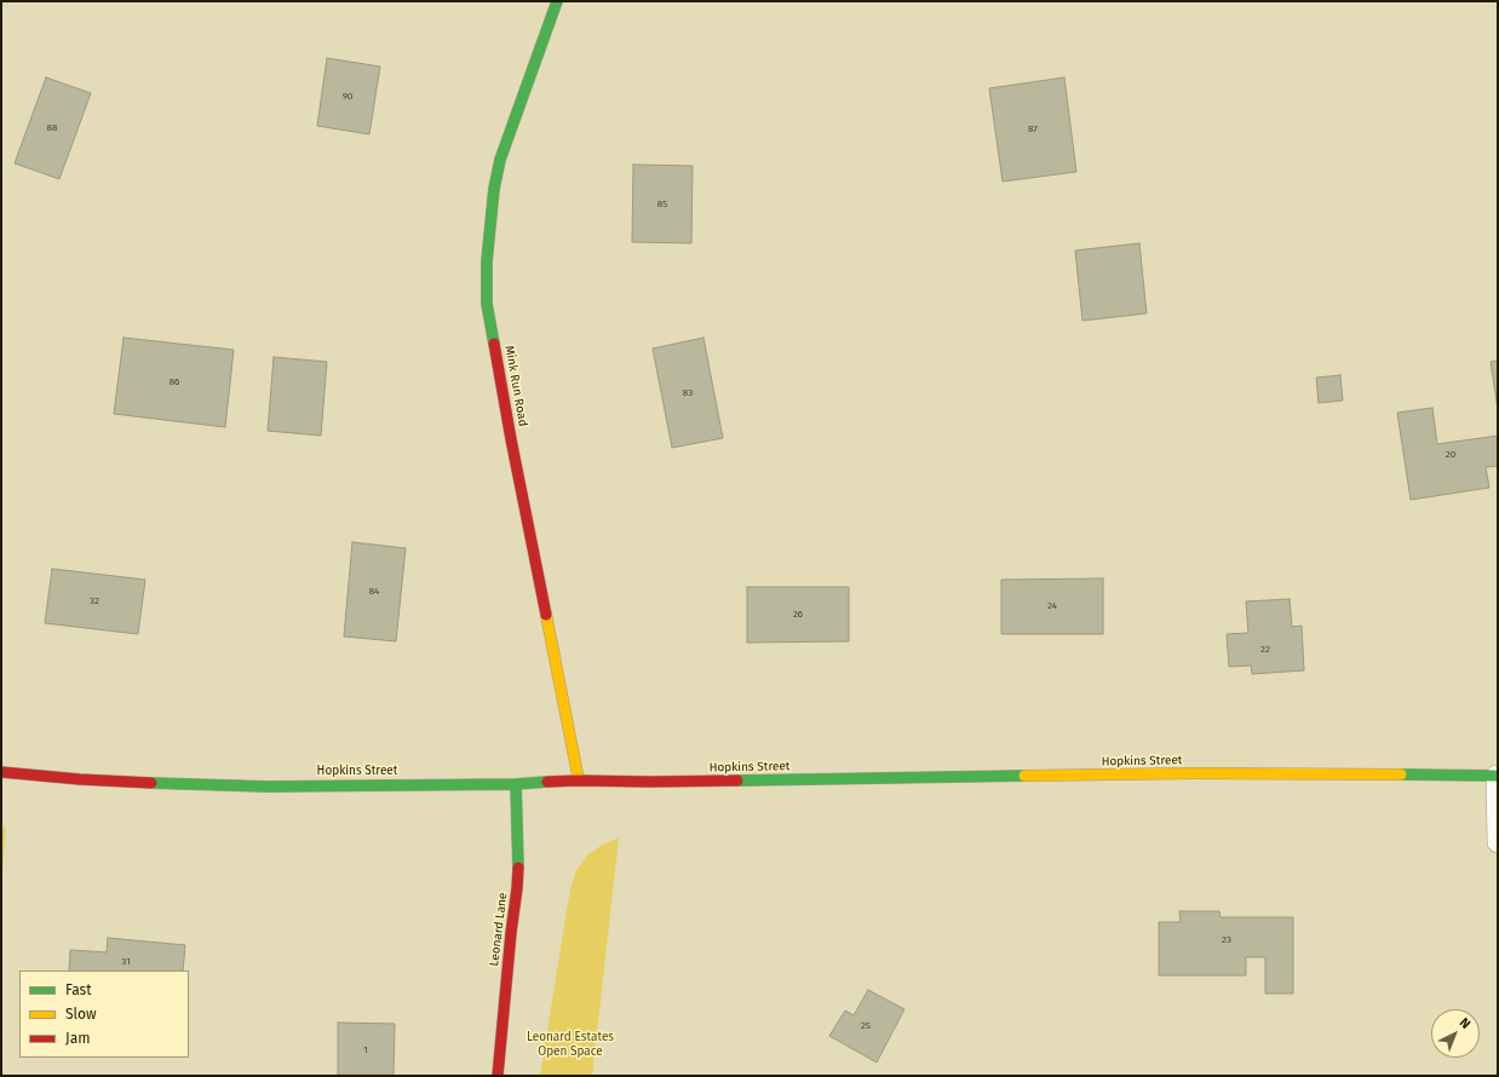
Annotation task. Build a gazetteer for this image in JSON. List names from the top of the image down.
{
  "streets": {
    "street": ["Mink Run Road", "Hopkins Street", "Leonard Lane"]
  },
  "crossings": [
    ["Mink Run Road", "Hopkins Street"],
    ["Hopkins Street", "Leonard Lane"]
  ],
  "parks": ["Leonard Estates Open Space"],
  "house_numbers": [
    "90",
    "88",
    "87",
    "85",
    "86",
    "83",
    "20",
    "84",
    "32",
    "24",
    "26",
    "22",
    "23",
    "31",
    "25",
    "1"
  ],
  "legend": ["Fast", "Slow", "Jam"],
  "north": "top right"
}
